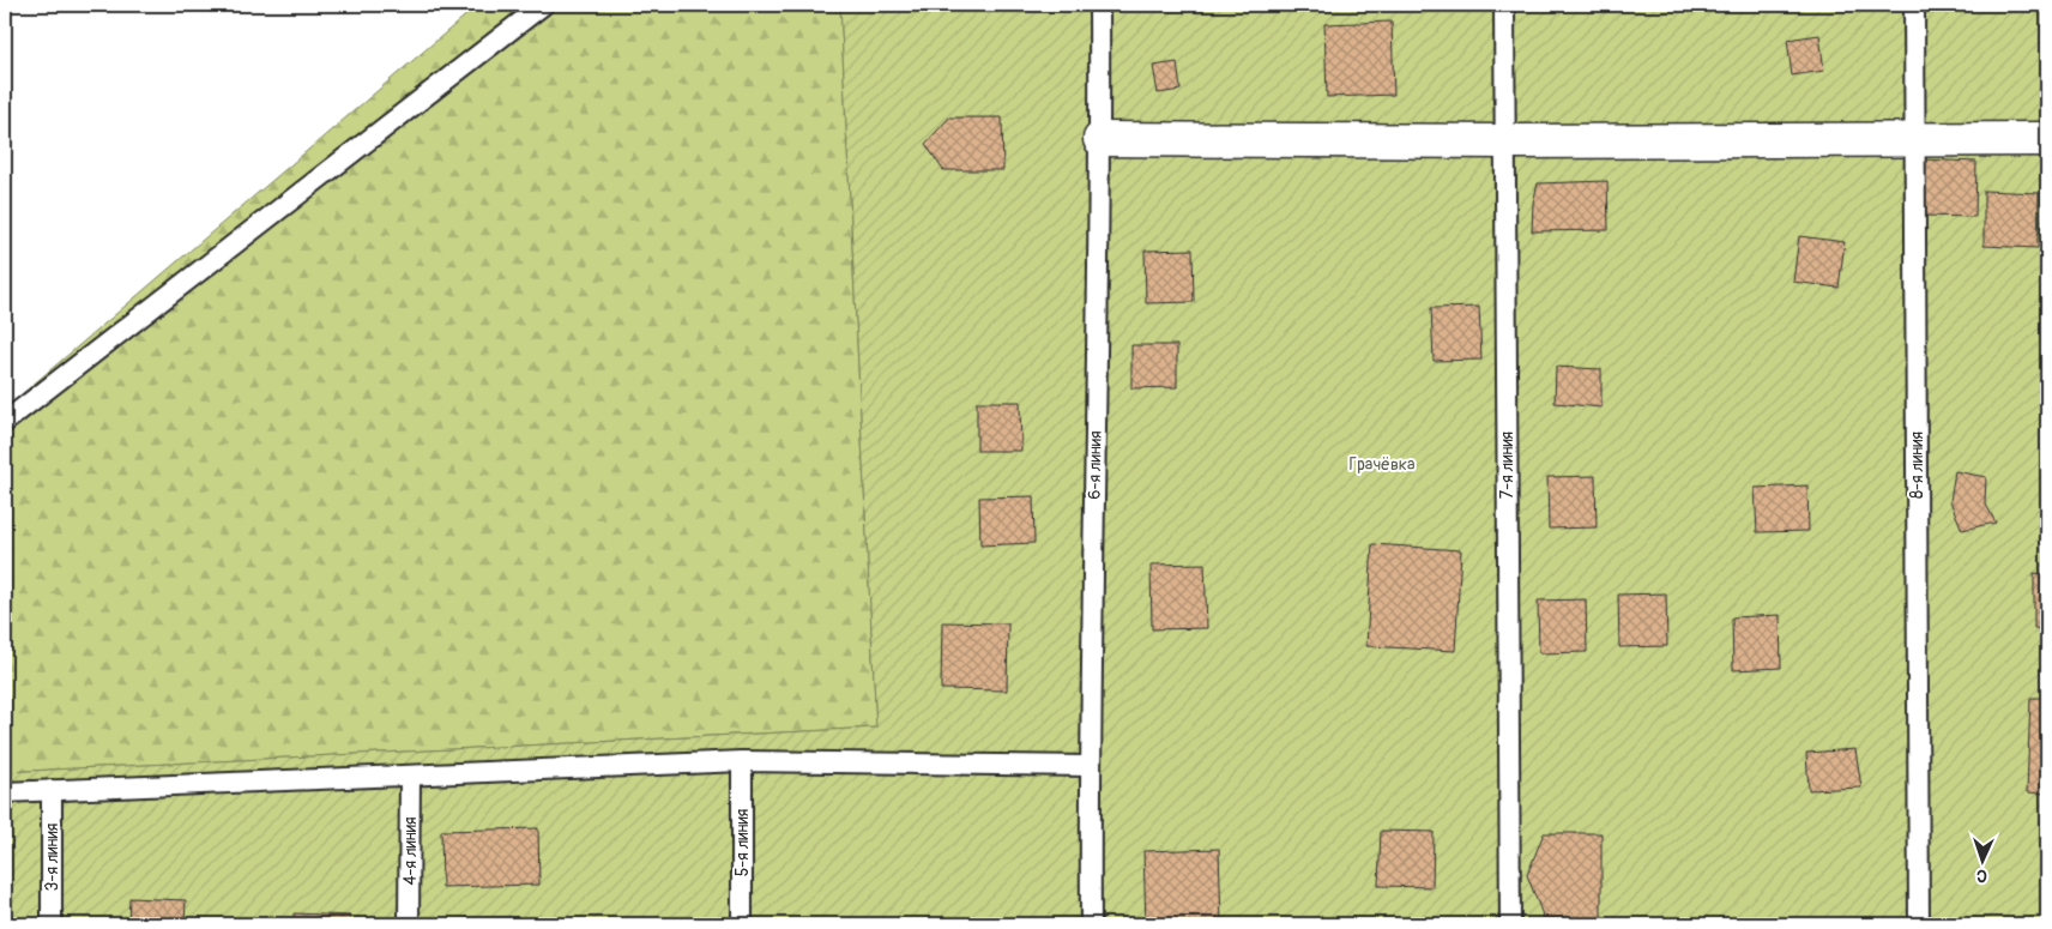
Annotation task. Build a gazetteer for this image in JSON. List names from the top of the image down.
{
  "streets": {
    "lane": [
      "6-я линия",
      "7-я линия",
      "8-я линия",
      "5-я линия",
      "4-я линия",
      "3-я линия"
    ]
  },
  "parks": ["Грачёвка"],
  "north": "bottom"
}
